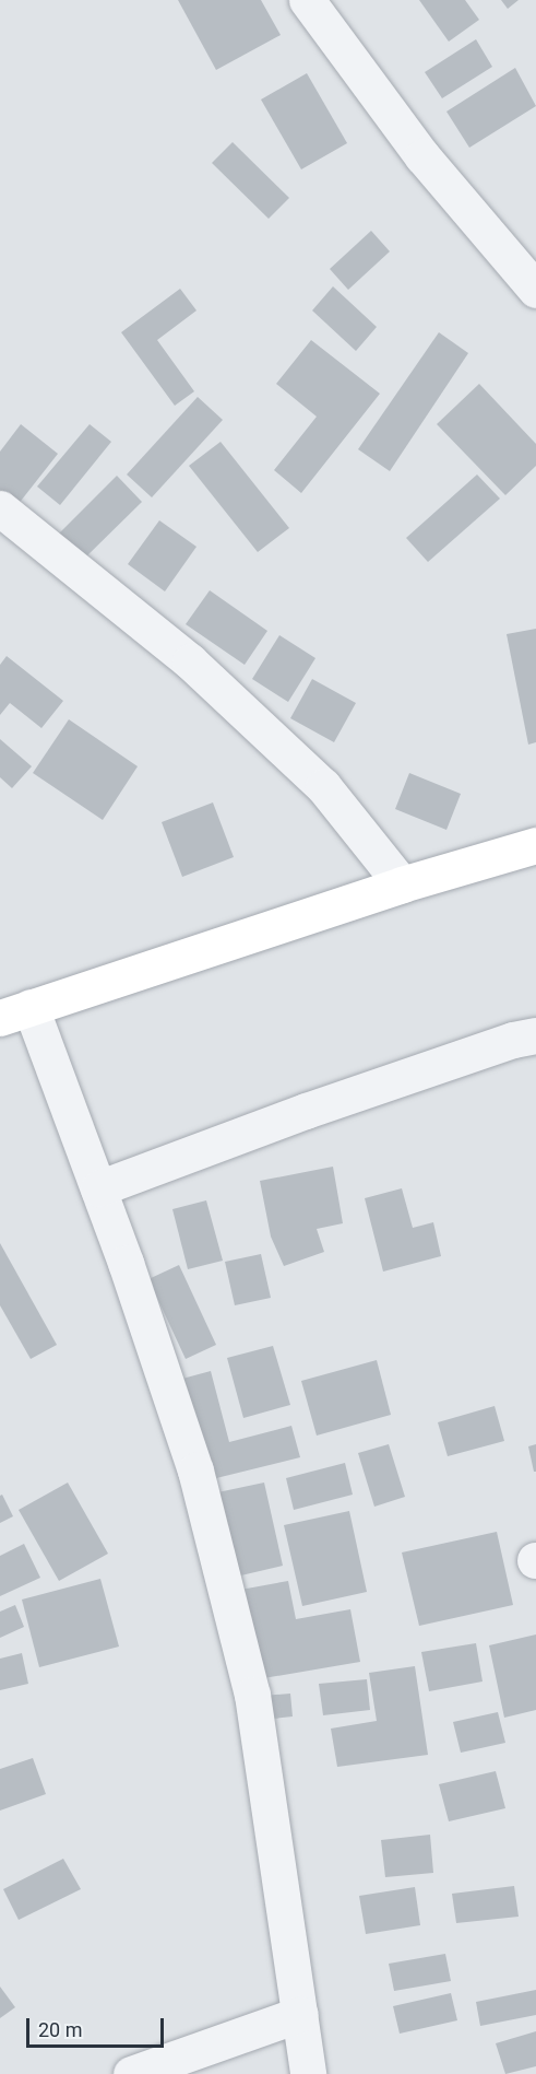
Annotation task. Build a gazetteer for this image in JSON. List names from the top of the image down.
{
  "scale_bar": "20 m"
}
